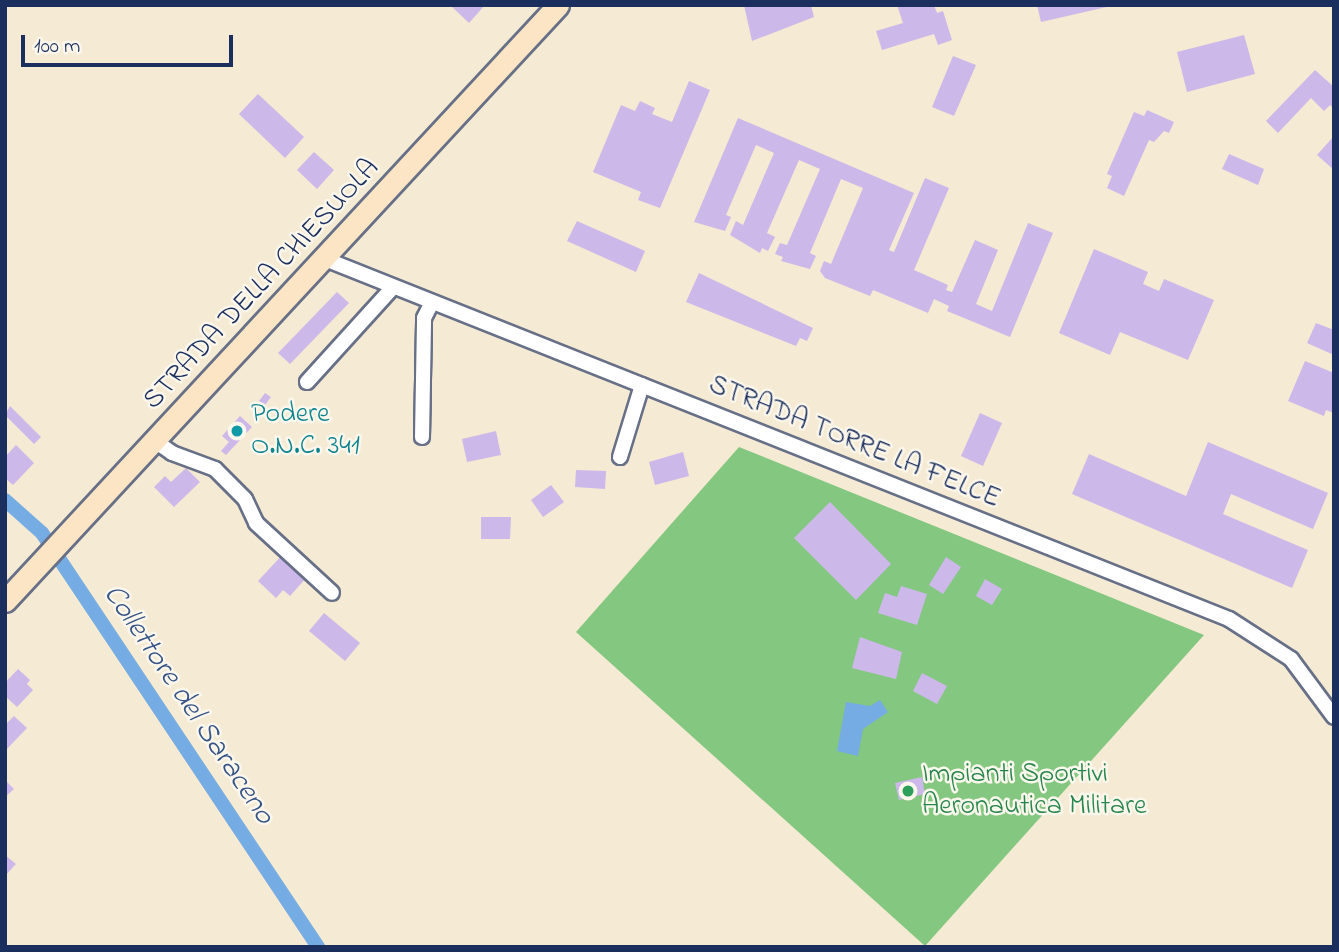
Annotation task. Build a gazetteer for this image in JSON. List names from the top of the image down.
{
  "streets": {
    "street": ["STRADA DELLA CHIESUOLA", "STRADA TORRE LA FELCE"]
  },
  "crossings": [
    ["STRADA DELLA CHIESUOLA", "STRADA TORRE LA FELCE"]
  ],
  "water": ["Collettore del Saraceno"],
  "places": ["Podere O.N.C. 341", "Impianti Sportivi Aeronautica Militare"],
  "scale_bar": "100 m"
}
